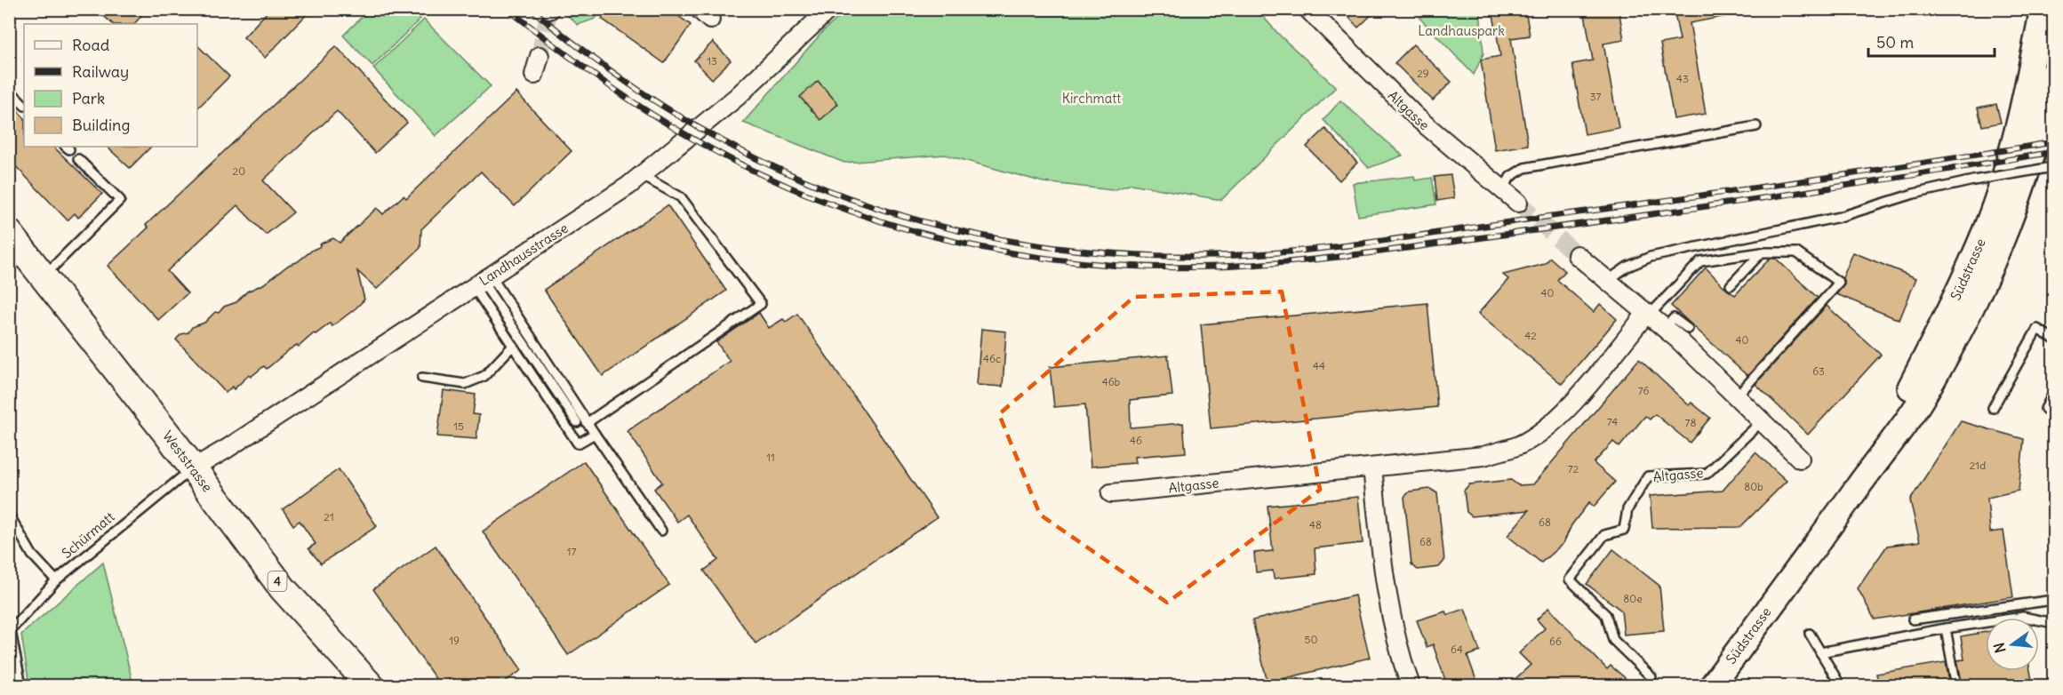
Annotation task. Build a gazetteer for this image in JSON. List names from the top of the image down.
{
  "streets": {
    "main road": ["Südstrasse", "Weststrasse", "4"],
    "street": ["Altgasse", "Landhausstrasse"],
    "lane": ["Schürmatt"]
  },
  "crossings": [
    ["Landhausstrasse", "Weststrasse"],
    ["Landhausstrasse", "Schürmatt"],
    ["Weststrasse", "Schürmatt"]
  ],
  "parks": ["Landhauspark", "Kirchmatt"],
  "house_numbers": [
    "13",
    "29",
    "43",
    "37",
    "20",
    "40",
    "42",
    "40",
    "46c",
    "44",
    "63",
    "46b",
    "76",
    "74",
    "78",
    "15",
    "46",
    "11",
    "21d",
    "72",
    "80b",
    "21",
    "68",
    "48",
    "68",
    "17",
    "80e",
    "50",
    "19",
    "66",
    "64"
  ],
  "legend": [
    "Road",
    "Railway",
    "Park",
    "Building"
  ],
  "scale_bar": "50 m",
  "north": "left"
}
